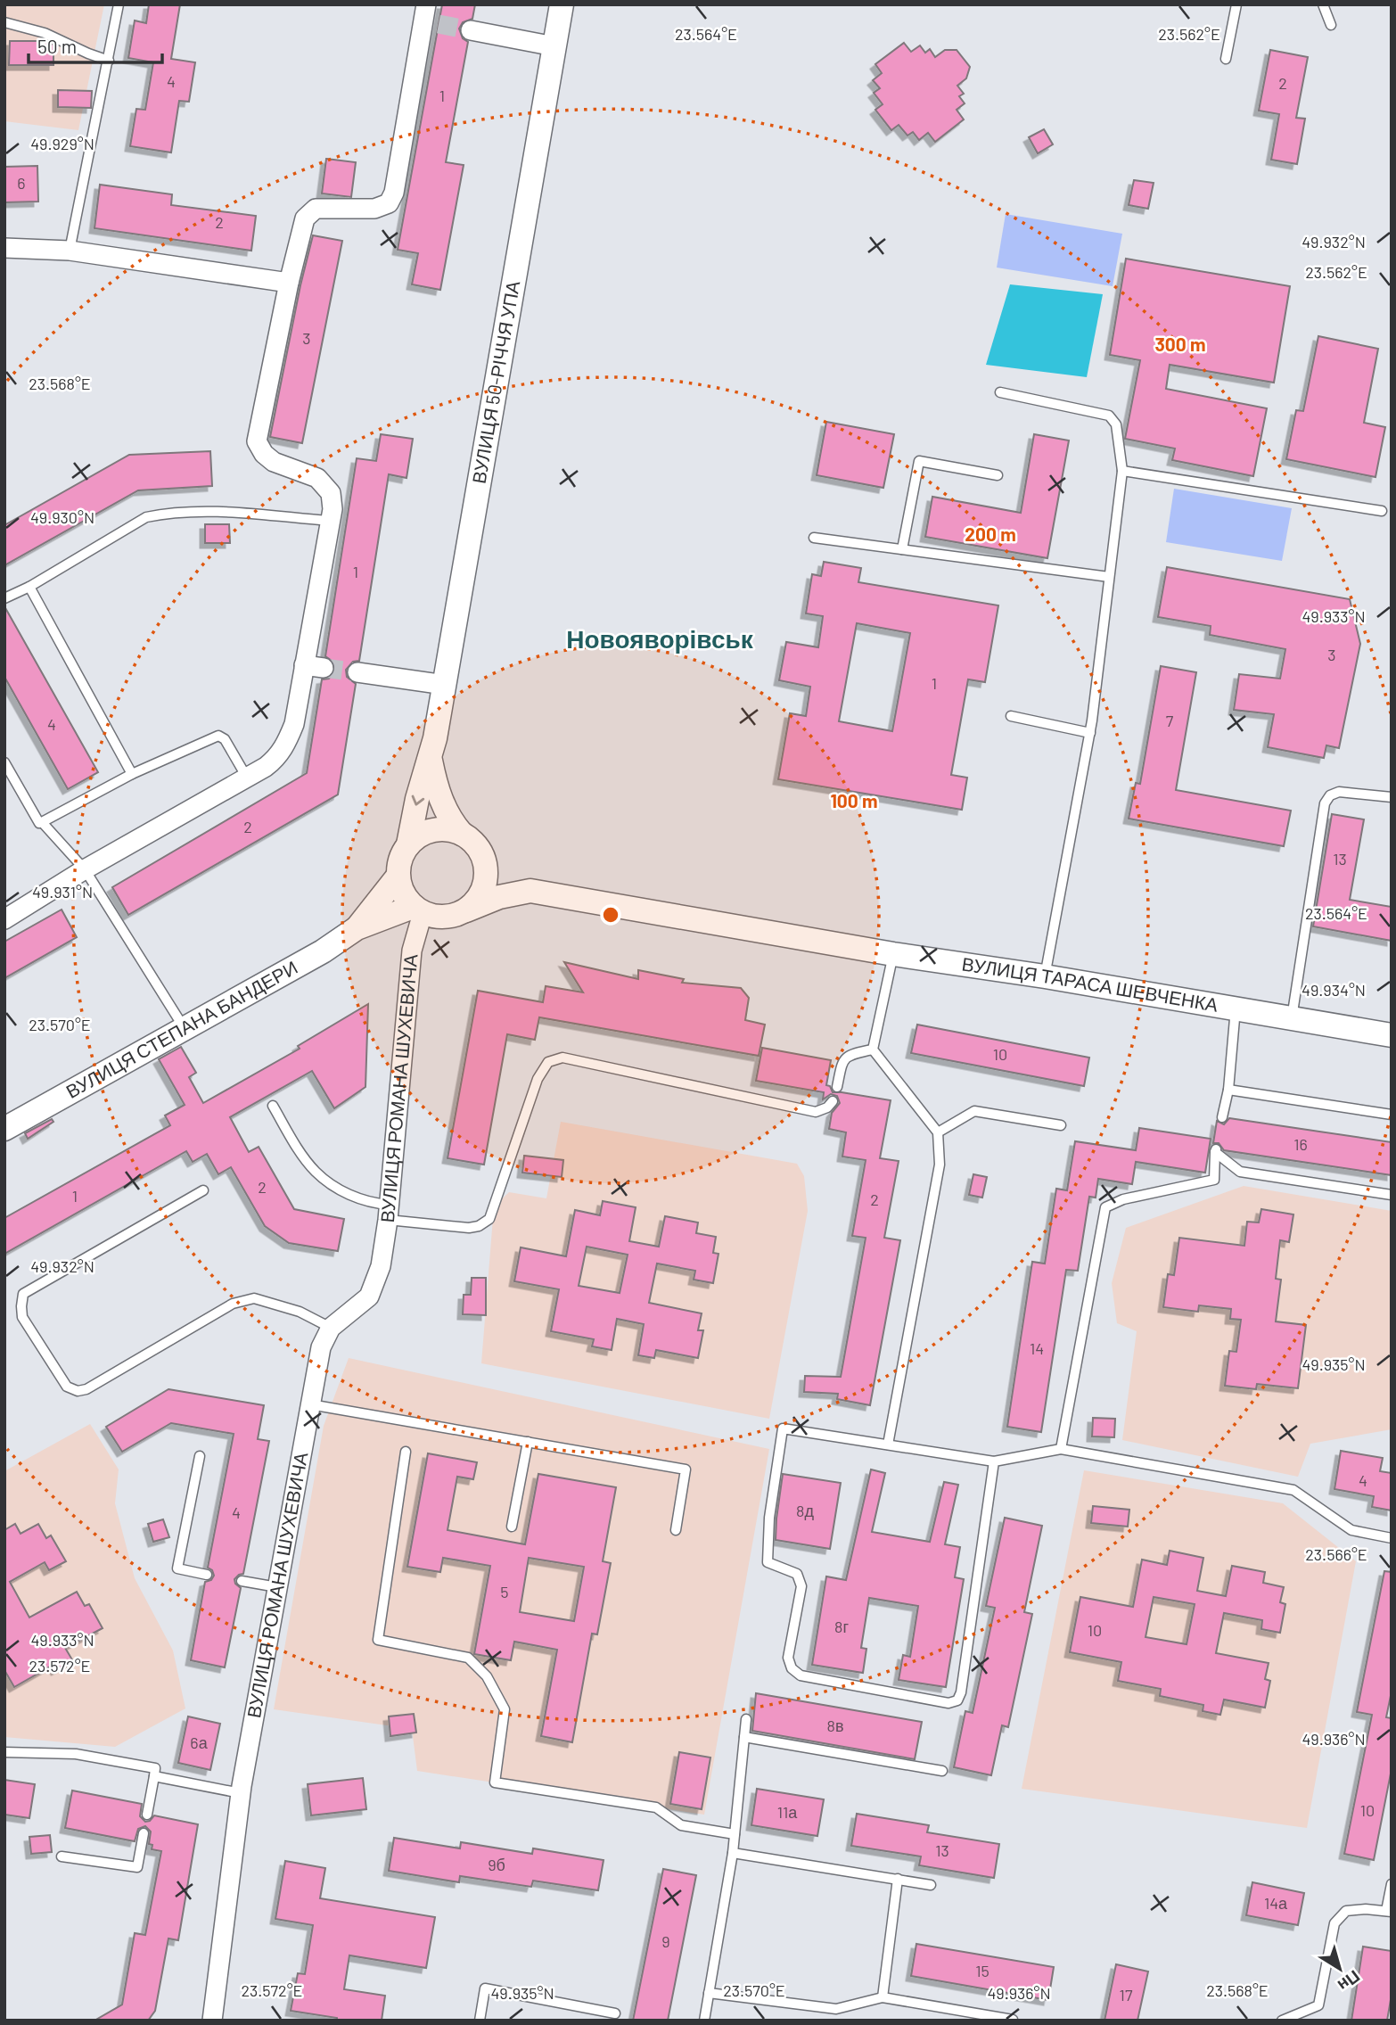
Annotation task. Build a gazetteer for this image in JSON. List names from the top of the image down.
{
  "streets": {
    "street": [
      "ВУЛИЦЯ 50-РІЧЧЯ УПА",
      "ВУЛИЦЯ ТАРАСА ШЕВЧЕНКА",
      "ВУЛИЦЯ СТЕПАНА БАНДЕРИ",
      "ВУЛИЦЯ РОМАНА ШУХЕВИЧА"
    ]
  },
  "crossings": [
    ["ВУЛИЦЯ 50-РІЧЧЯ УПА", "ВУЛИЦЯ ТАРАСА ШЕВЧЕНКА"],
    ["ВУЛИЦЯ 50-РІЧЧЯ УПА", "ВУЛИЦЯ СТЕПАНА БАНДЕРИ"],
    ["ВУЛИЦЯ 50-РІЧЧЯ УПА", "ВУЛИЦЯ РОМАНА ШУХЕВИЧА"],
    ["ВУЛИЦЯ ТАРАСА ШЕВЧЕНКА", "ВУЛИЦЯ СТЕПАНА БАНДЕРИ"],
    ["ВУЛИЦЯ ТАРАСА ШЕВЧЕНКА", "ВУЛИЦЯ РОМАНА ШУХЕВИЧА"],
    ["ВУЛИЦЯ СТЕПАНА БАНДЕРИ", "ВУЛИЦЯ РОМАНА ШУХЕВИЧА"]
  ],
  "districts": ["Новояворівськ"],
  "house_numbers": [
    "4",
    "2",
    "1",
    "6",
    "2",
    "3",
    "1",
    "3",
    "1",
    "7",
    "4",
    "2",
    "13",
    "10",
    "16",
    "2",
    "1",
    "2",
    "14",
    "4",
    "8д",
    "4",
    "5",
    "8г",
    "10",
    "8в",
    "6а",
    "10",
    "11а",
    "13",
    "9б",
    "14а",
    "9",
    "15",
    "17"
  ],
  "scale_bar": "50 m",
  "north": "bottom right",
  "coordinates": [
    "23.564°E",
    "23.562°E",
    "49.929°N",
    "49.932°N",
    "23.568°E",
    "49.930°N",
    "49.933°N",
    "49.931°N",
    "49.934°N",
    "23.570°E",
    "49.935°N",
    "23.566°E",
    "23.572°E",
    "49.936°N"
  ],
  "rings": ["300 m", "200 m", "100 m"]
}
